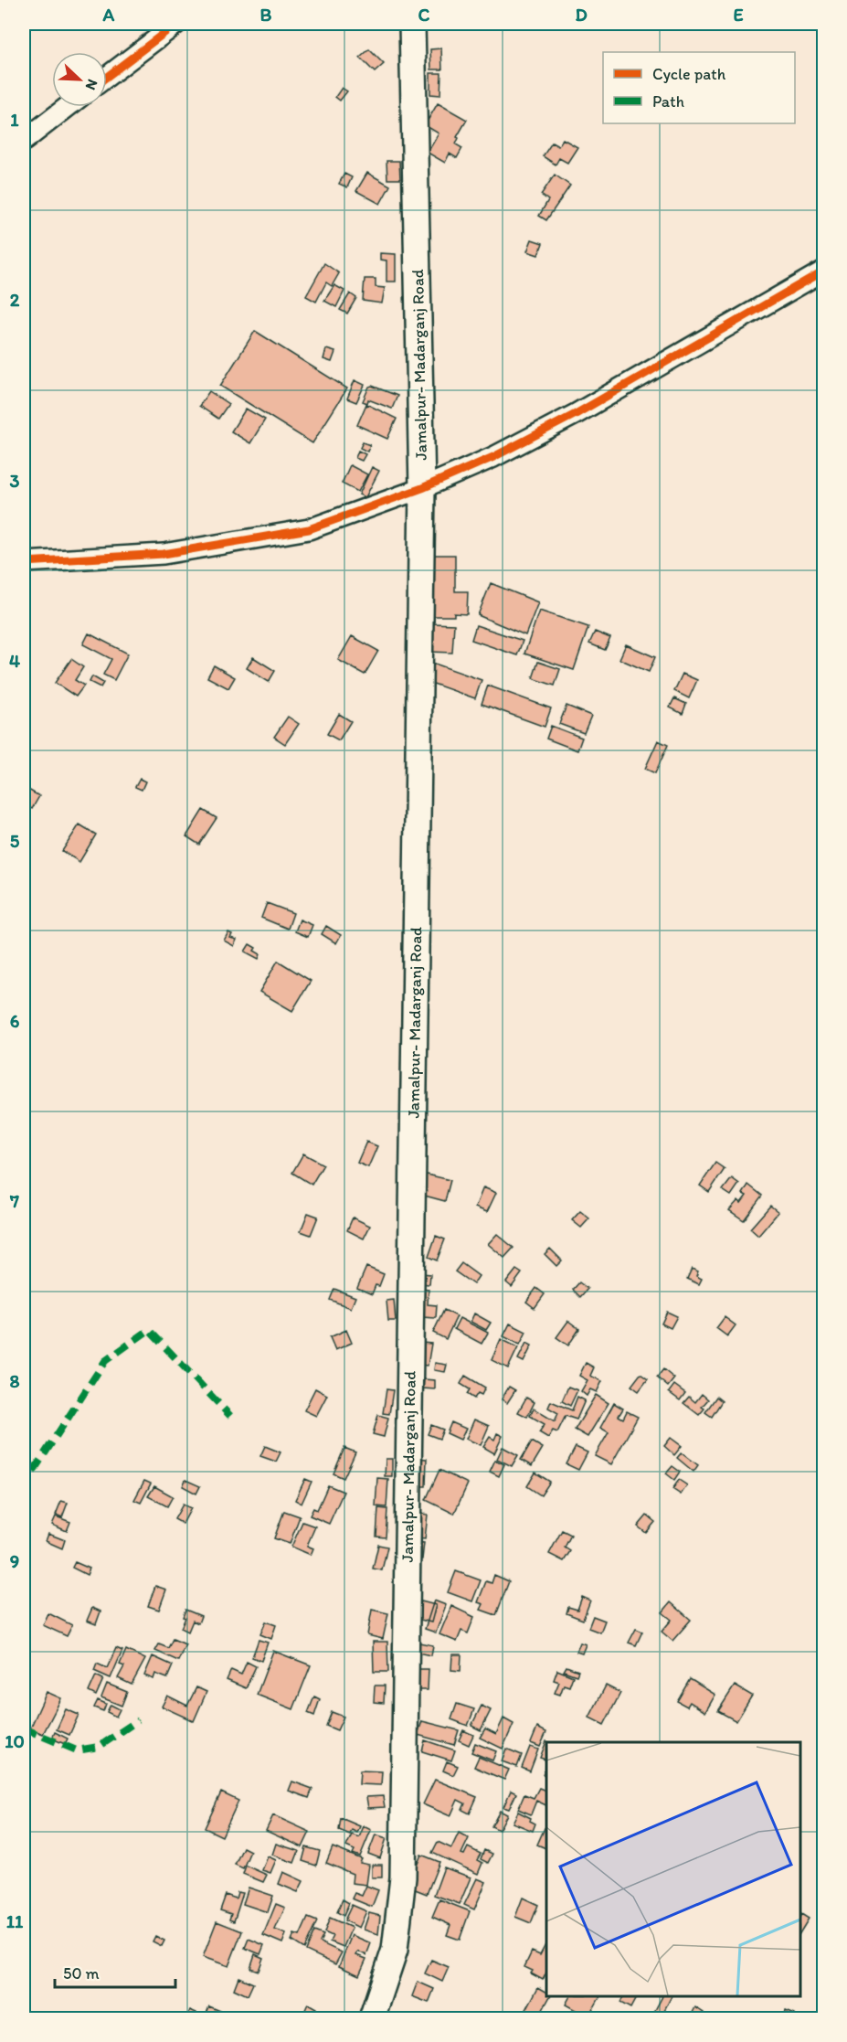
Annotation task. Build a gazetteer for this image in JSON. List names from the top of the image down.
{
  "streets": {
    "main road": ["Jamalpur- Madarganj Road"]
  },
  "legend": ["Cycle path", "Path"],
  "scale_bar": "50 m",
  "north": "bottom right",
  "grid": {
    "columns": [
      "A",
      "B",
      "C",
      "D",
      "E"
    ],
    "rows": [
      "1",
      "2",
      "3",
      "4",
      "5",
      "6",
      "7",
      "8",
      "9",
      "10",
      "11"
    ]
  }
}
